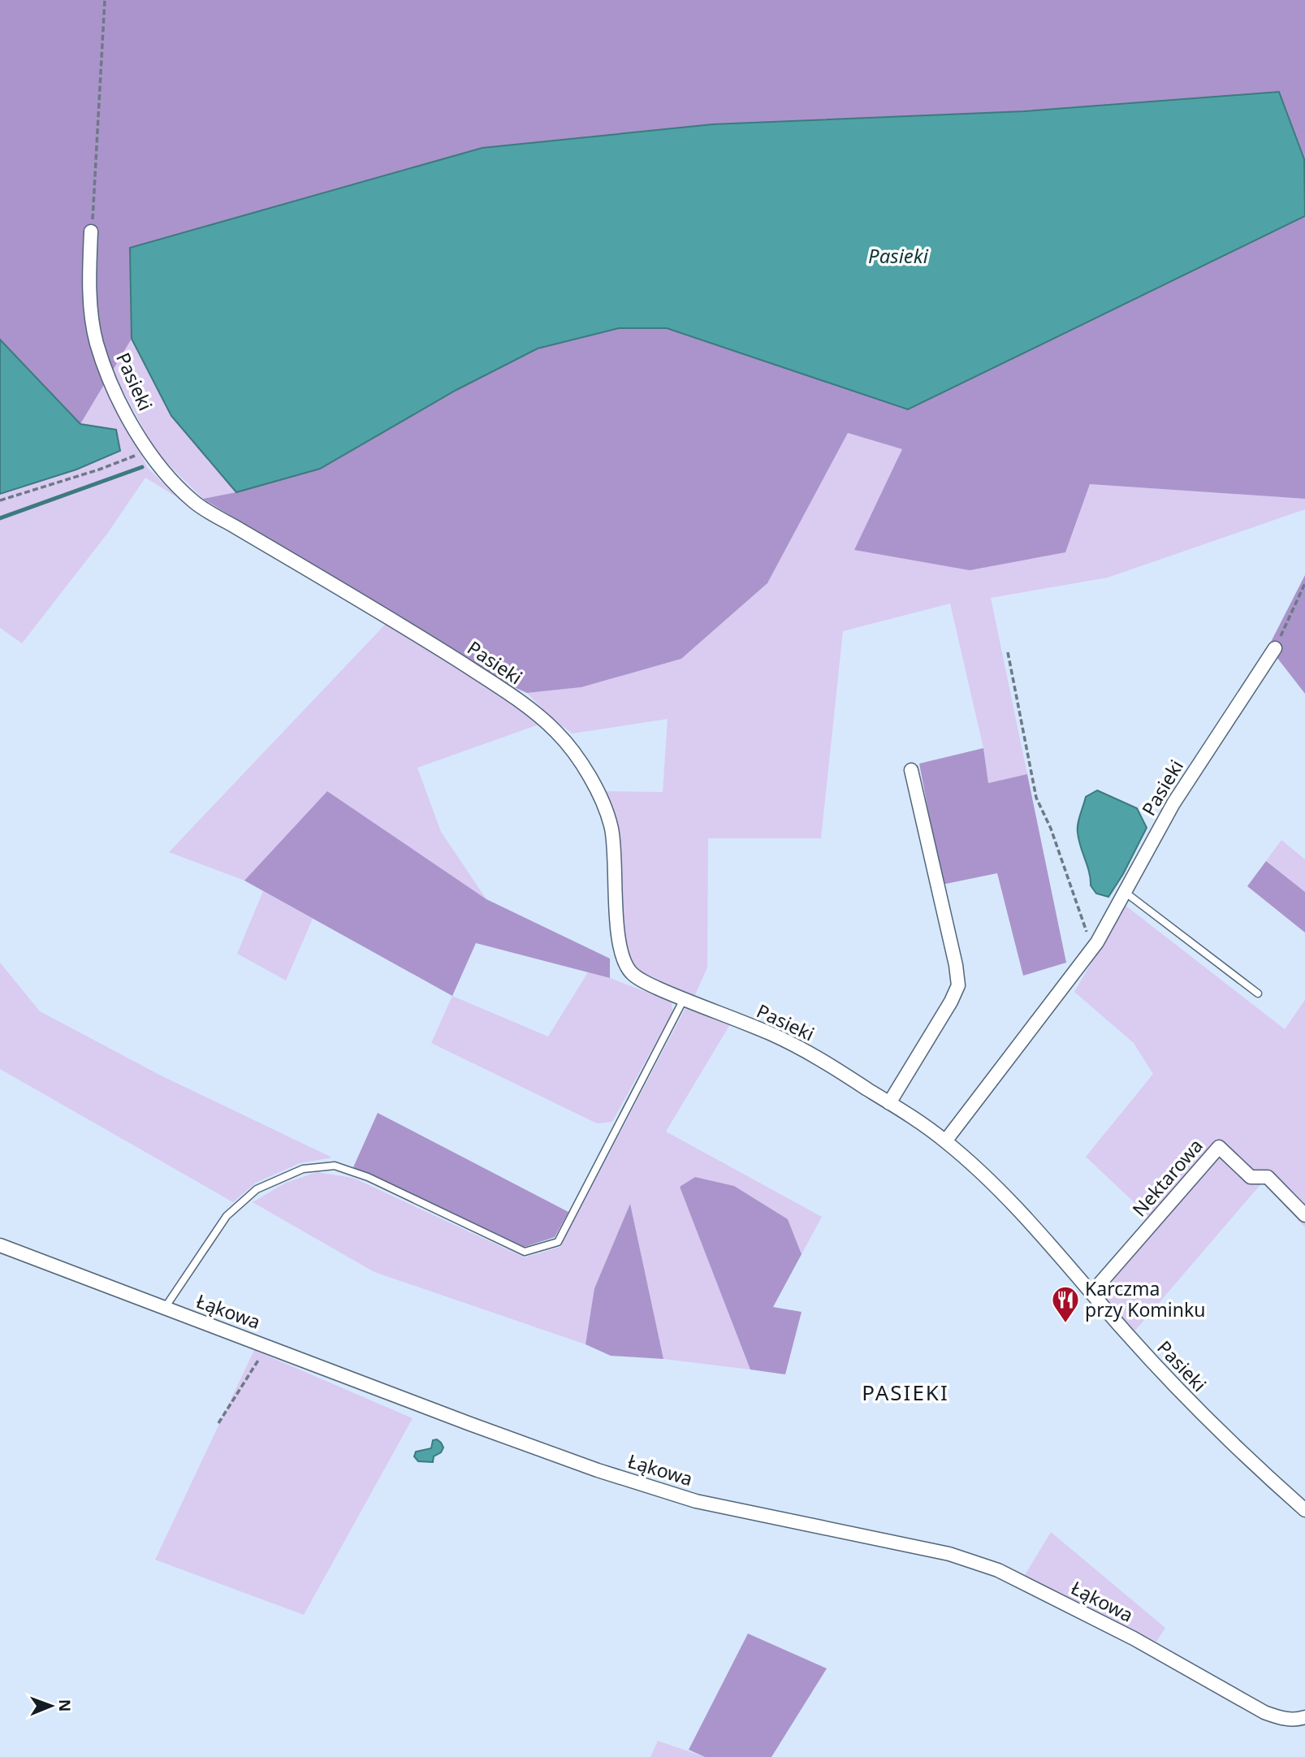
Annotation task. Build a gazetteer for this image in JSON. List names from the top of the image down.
{
  "streets": {
    "street": ["Pasieki", "Nektarowa", "Łąkowa"]
  },
  "crossings": [
    ["Pasieki", "Nektarowa"]
  ],
  "districts": ["PASIEKI"],
  "water": ["Pasieki"],
  "places": {
    "restaurant": ["Karczma przy Kominku"]
  },
  "north": "right"
}
